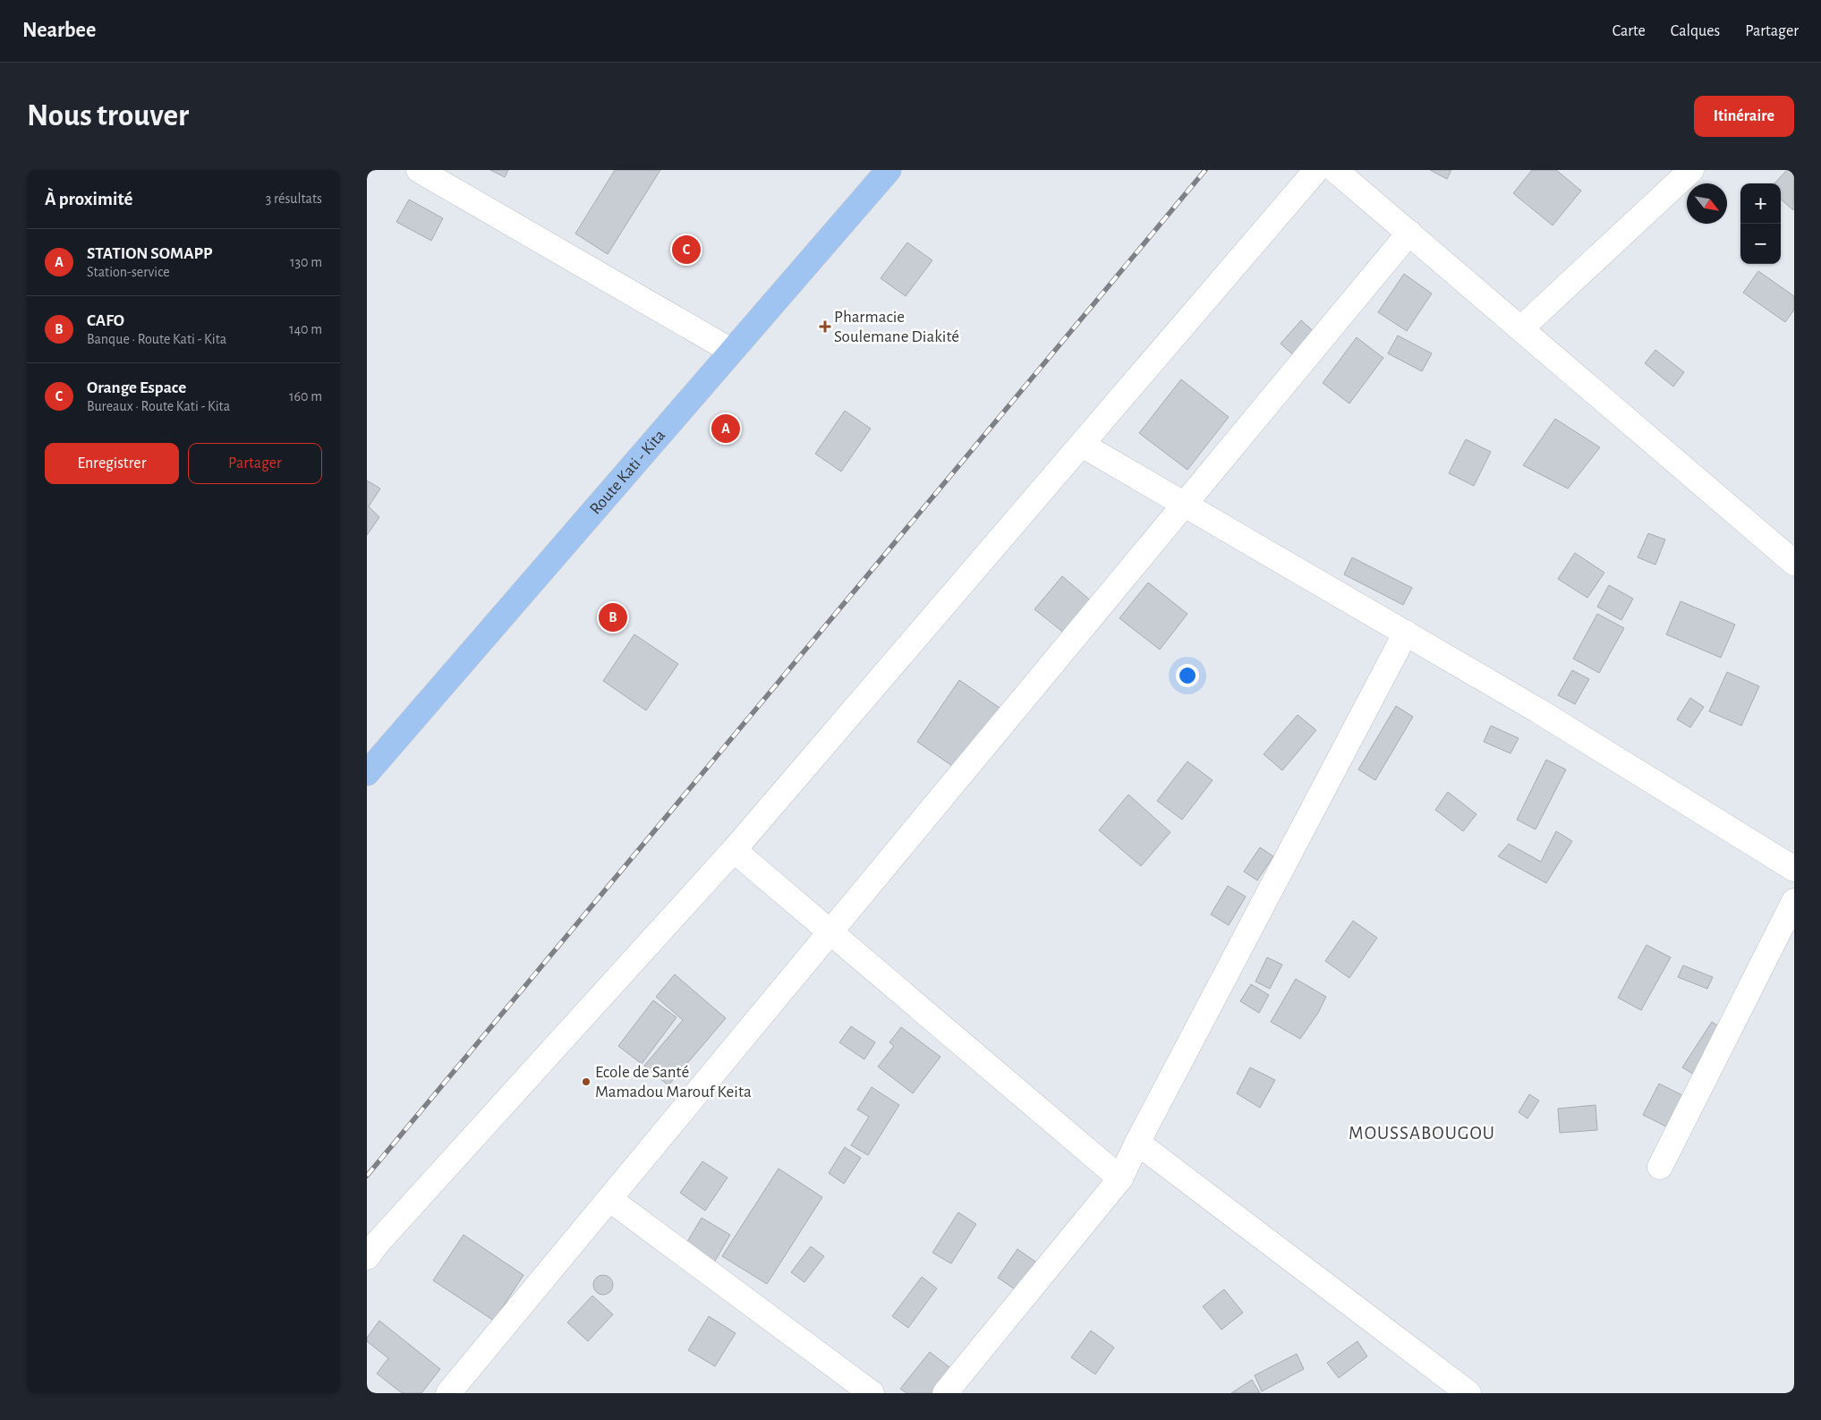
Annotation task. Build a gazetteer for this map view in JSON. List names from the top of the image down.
{
  "streets": {
    "main road": ["Route Kati - Kita"]
  },
  "districts": ["MOUSSABOUGOU"],
  "places": {
    "health": ["Pharmacie Soulemane Diakité"],
    "other": ["Ecole de Santé Mamadou Marouf Keita"]
  },
  "north": "bottom right",
  "page": {
    "header": "Nearbee",
    "nav": ["Carte", "Calques", "Partager"],
    "buttons": [
      "Itinéraire",
      ["Enregistrer", "Partager"]
    ],
    "title": "Nous trouver",
    "heading": ["À proximité", "3 résultats"],
    "map_buttons": ["+", "−"],
    "list": [
      {
        "mark": "A",
        "name": "STATION SOMAPP",
        "note": "Station-service",
        "value": "130 m"
      },
      {
        "mark": "B",
        "name": "CAFO",
        "note": "Banque · Route Kati - Kita",
        "value": "140 m"
      },
      {
        "mark": "C",
        "name": "Orange Espace",
        "note": "Bureaux · Route Kati - Kita",
        "value": "160 m"
      }
    ],
    "pins": ["C", "A", "B"]
  }
}
